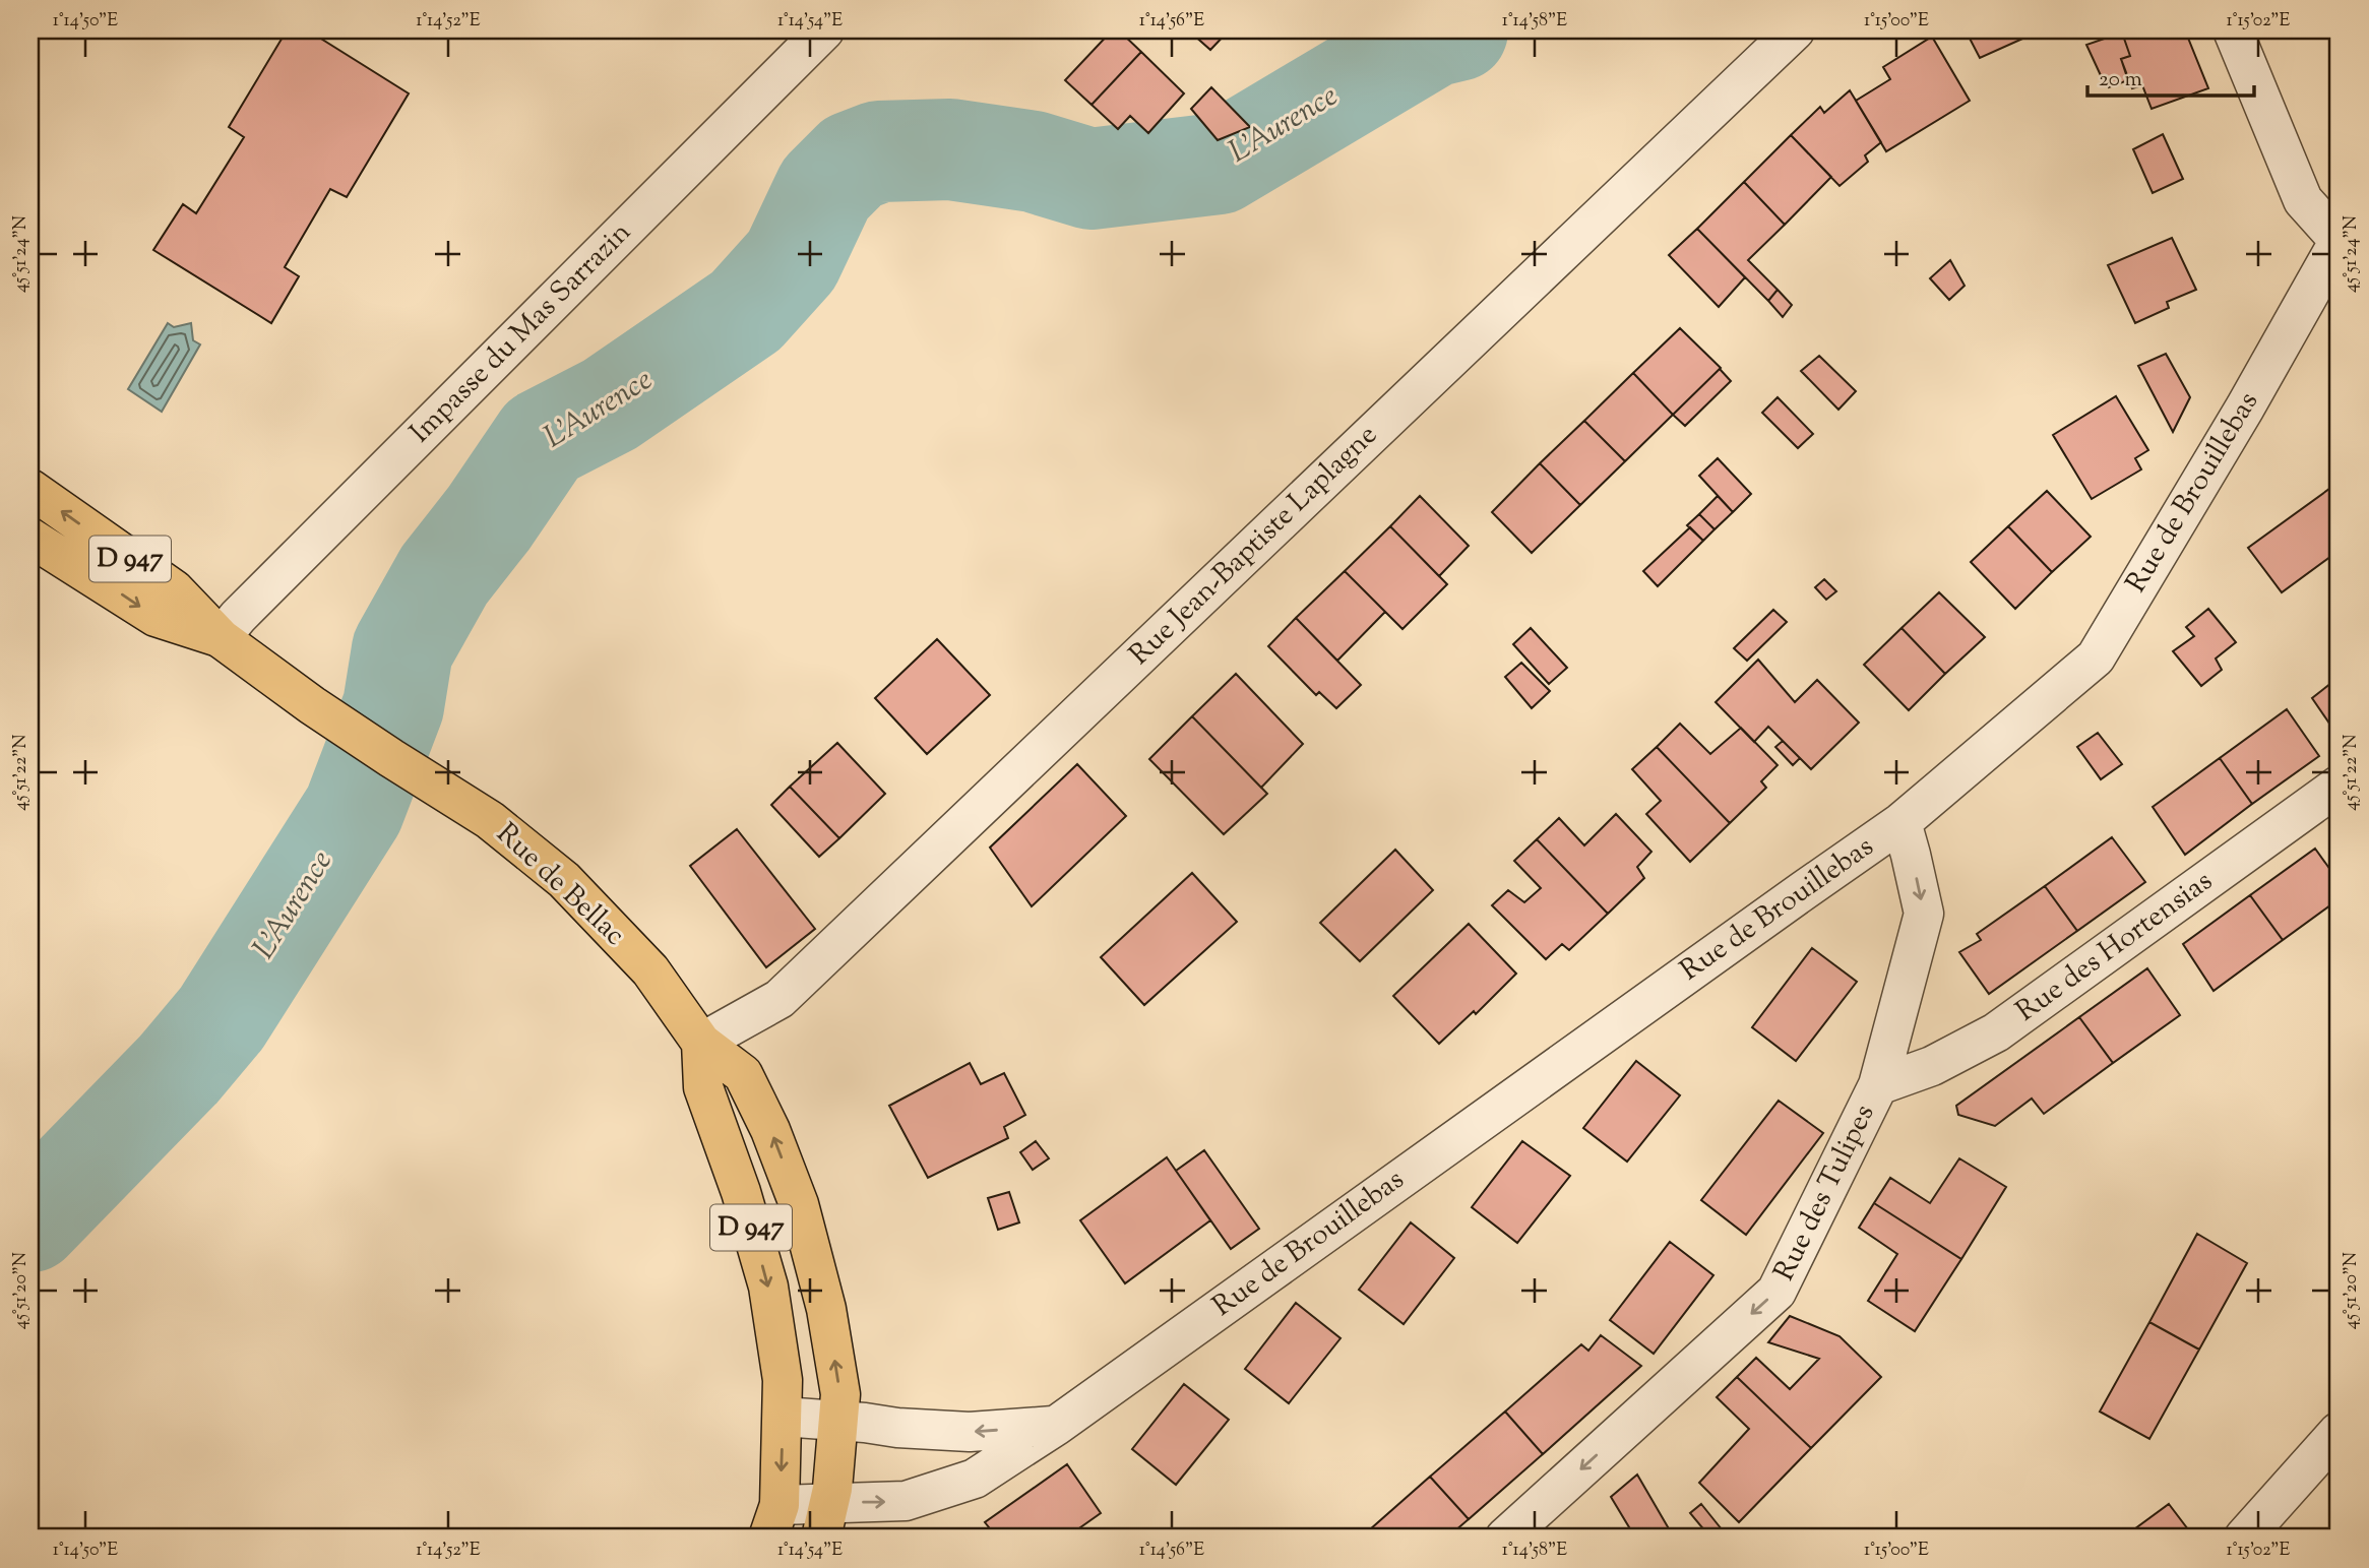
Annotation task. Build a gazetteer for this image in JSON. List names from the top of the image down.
{
  "streets": {
    "main road": ["D 947", "Rue de Bellac"],
    "street": [
      "Impasse du Mas Sarrazin",
      "Rue de Brouillebas",
      "Rue Jean-Baptiste Laplagne",
      "Rue des Hortensias",
      "Rue des Tulipes"
    ]
  },
  "crossings": [
    ["Impasse du Mas Sarrazin", "D 947"],
    ["Impasse du Mas Sarrazin", "Rue de Bellac"],
    ["Rue de Brouillebas", "D 947"],
    ["Rue de Brouillebas", "Rue de Bellac"],
    ["Rue de Brouillebas", "Rue des Tulipes"],
    ["Rue Jean-Baptiste Laplagne", "D 947"],
    ["Rue Jean-Baptiste Laplagne", "Rue de Bellac"],
    ["D 947", "Rue de Bellac"],
    ["Rue des Hortensias", "Rue des Tulipes"]
  ],
  "one_way": ["Rue des Tulipes"],
  "water": ["L'Aurence"],
  "scale_bar": "20 m",
  "coordinates": [
    "1°14'50\"E",
    "1°14'52\"E",
    "1°14'54\"E",
    "1°14'56\"E",
    "1°14'58\"E",
    "1°15'00\"E",
    "1°15'02\"E",
    "45°51'24\"N",
    "45°51'22\"N",
    "45°51'20\"N"
  ]
}
